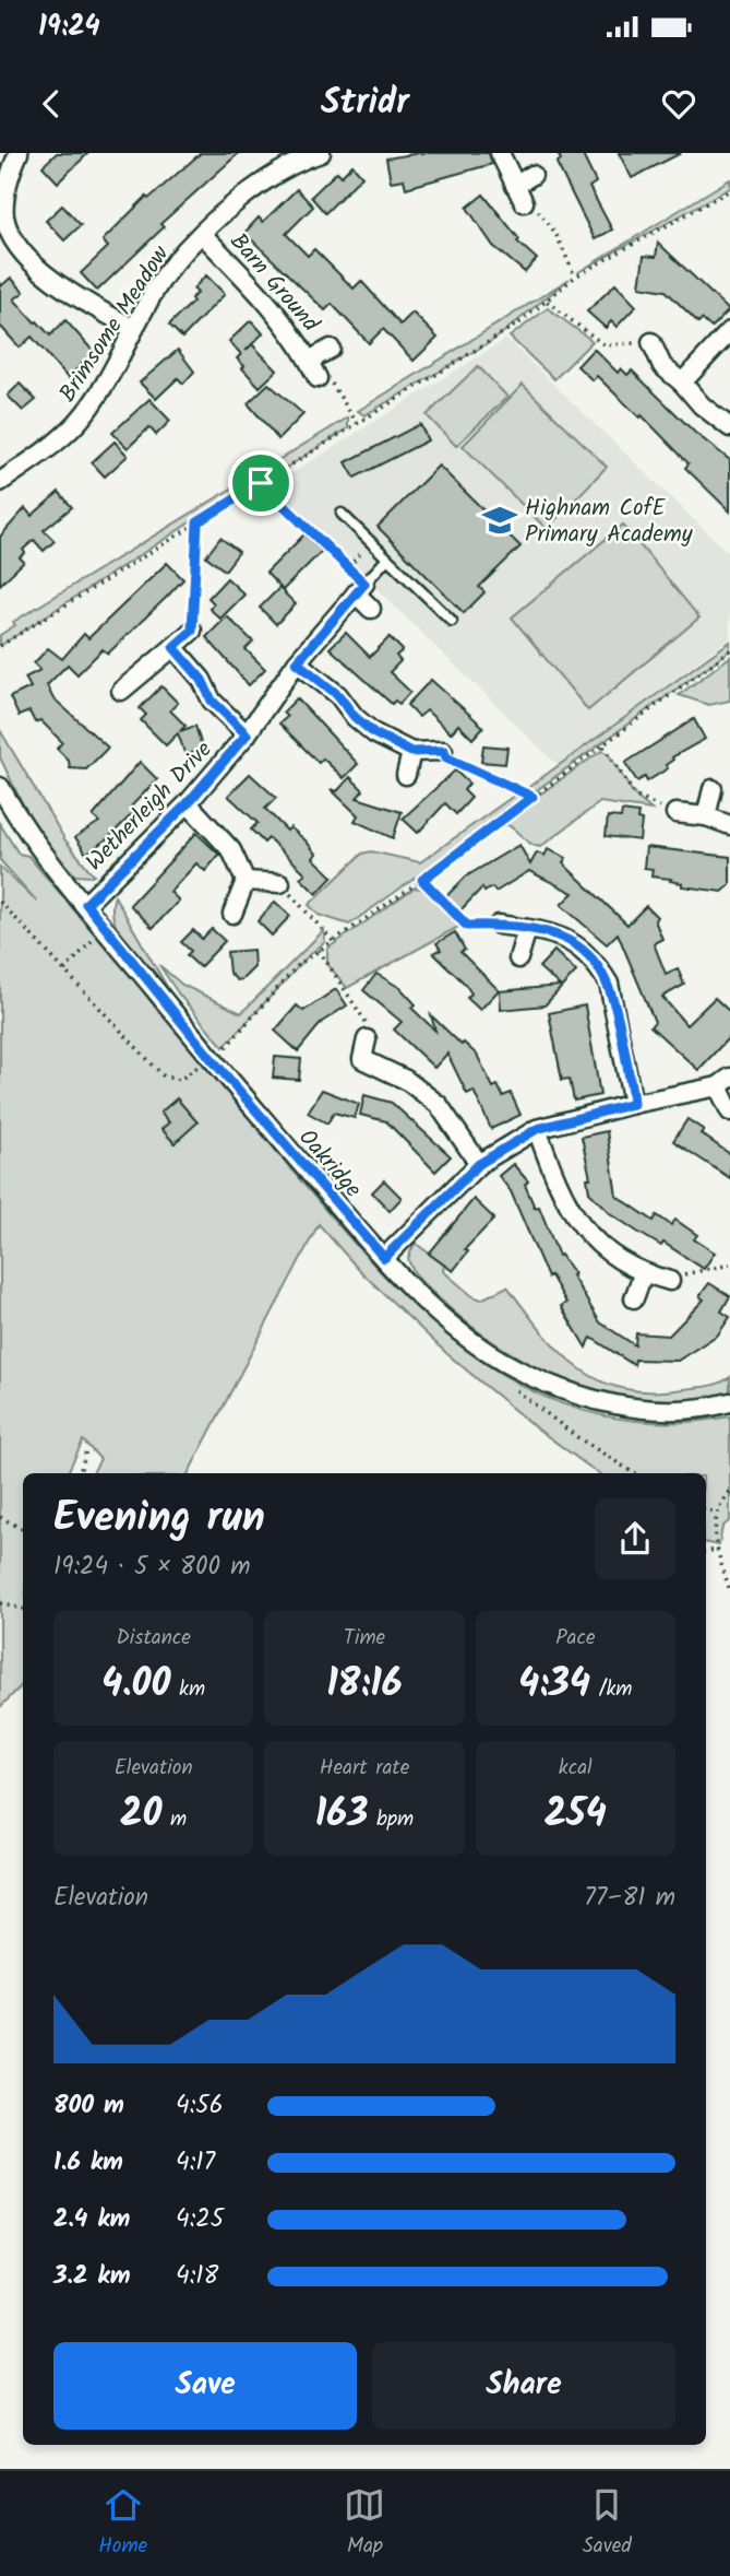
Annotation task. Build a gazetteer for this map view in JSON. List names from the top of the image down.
{
  "streets": {
    "street": [
      "Barn Ground",
      "Brimsome Meadow",
      "Wetherleigh Drive",
      "Oakridge"
    ]
  },
  "crossings": [
    ["Barn Ground", "Brimsome Meadow"],
    ["Wetherleigh Drive", "Oakridge"]
  ],
  "places": {
    "school or university": ["Highnam CofE Primary Academy"]
  },
  "page": {
    "status": "19:24",
    "header": "Stridr",
    "heading": ["Evening run", "19:24 · 5 × 800 m"],
    "stats": [
      ["Distance", "4.00 km"],
      ["Time", "18:16"],
      ["Pace", "4:34 /km"],
      ["Elevation", "20 m"],
      ["Heart rate", "163 bpm"],
      ["kcal", "254"]
    ],
    "chart": ["Elevation", "77–81 m"],
    "list": [
      {
        "name": "800 m",
        "note": "4:56"
      },
      {
        "name": "1.6 km",
        "note": "4:17"
      },
      {
        "name": "2.4 km",
        "note": "4:25"
      },
      {
        "name": "3.2 km",
        "note": "4:18"
      }
    ],
    "buttons": ["Save", "Share"],
    "tabs": ["Home", "Map", "Saved"]
  }
}
